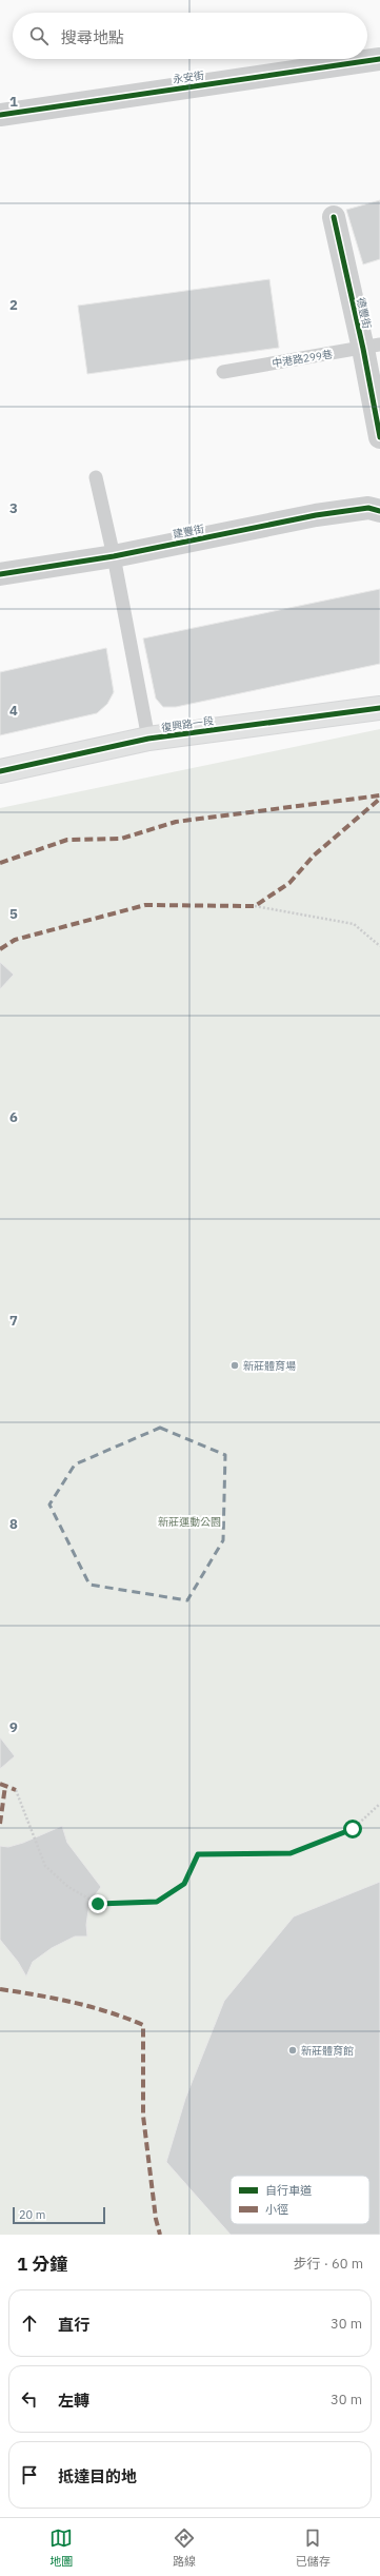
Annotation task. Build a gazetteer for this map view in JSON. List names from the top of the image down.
{
  "streets": {
    "street": [
      "永安街",
      "德豐街",
      "建豐街",
      "復興路一段"
    ],
    "lane": ["中港路299巷"]
  },
  "crossings": [
    ["德豐街", "中港路299巷"]
  ],
  "parks": ["新莊運動公園"],
  "places": ["新莊體育場", "新莊體育館"],
  "legend": ["自行車道", "小徑"],
  "scale_bar": "20 m",
  "page": {
    "search": "搜尋地點",
    "scale": "20 m",
    "heading": ["1 分鐘", "步行 · 60 m"],
    "list": [
      ["直行", "30 m"],
      ["左轉", "30 m"],
      "抵達目的地"
    ],
    "nav": ["地圖", "路線", "已儲存"]
  },
  "grid": {
    "rows": [
      "1",
      "2",
      "3",
      "4",
      "5",
      "6",
      "7",
      "8",
      "9"
    ]
  }
}
